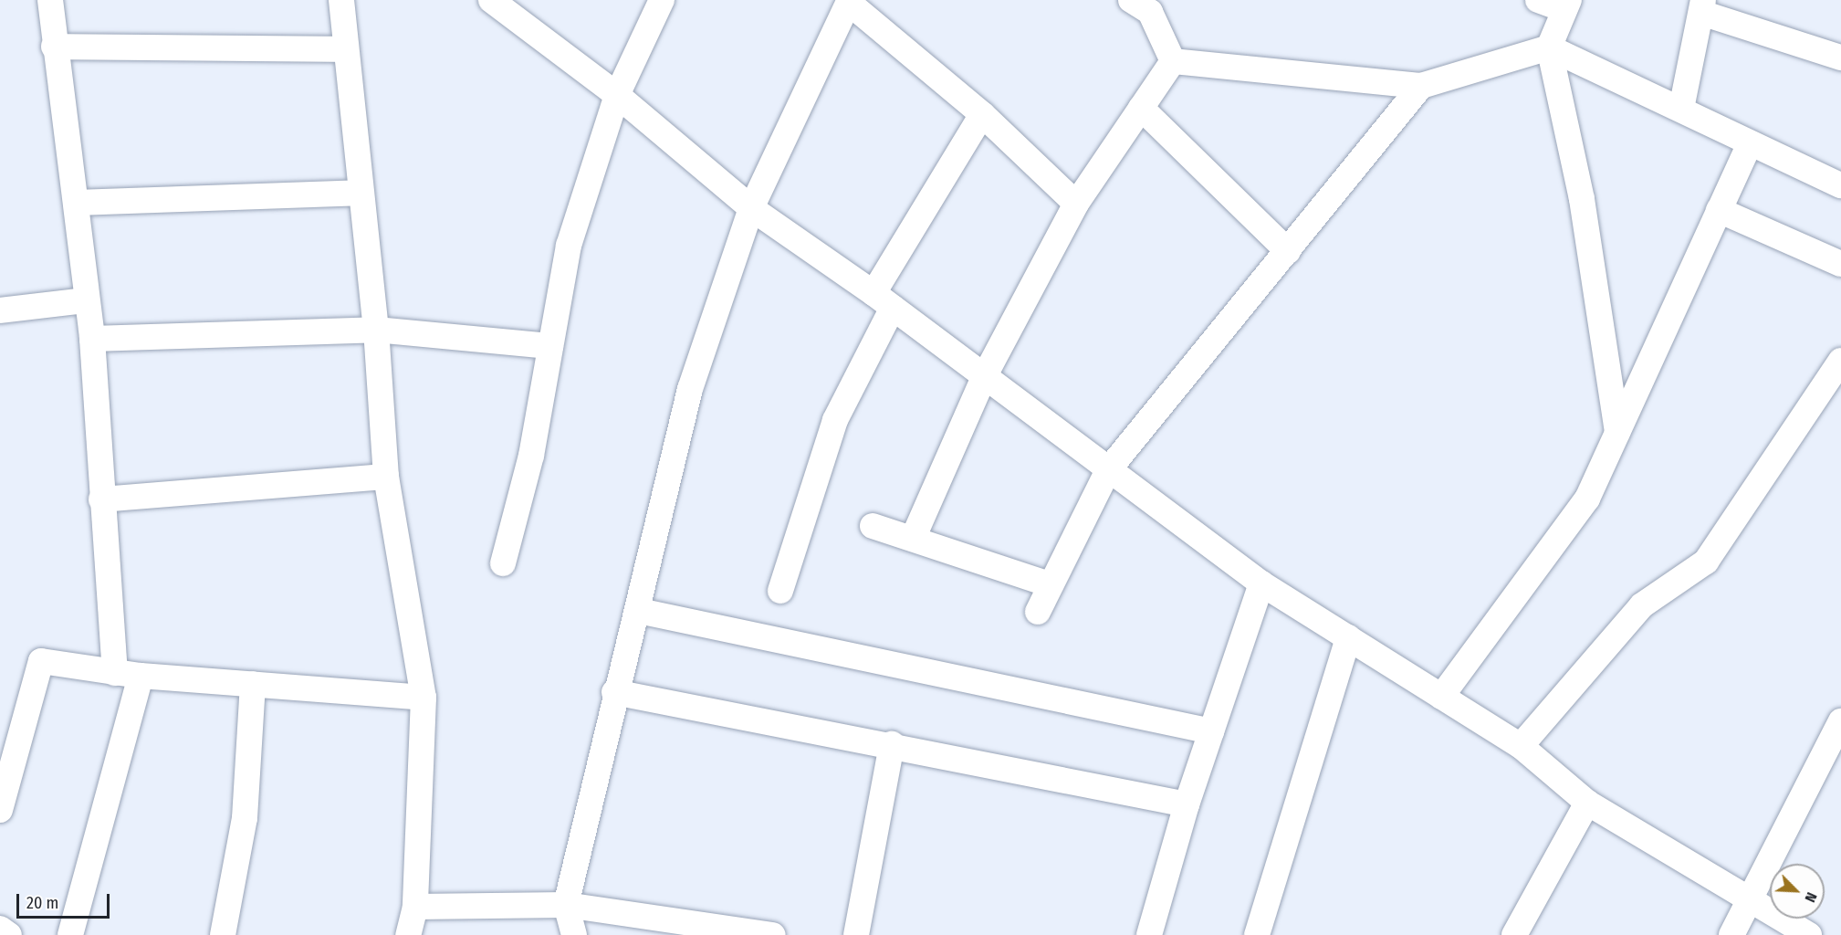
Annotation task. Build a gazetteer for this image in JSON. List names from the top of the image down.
{
  "scale_bar": "20 m",
  "north": "bottom right"
}
